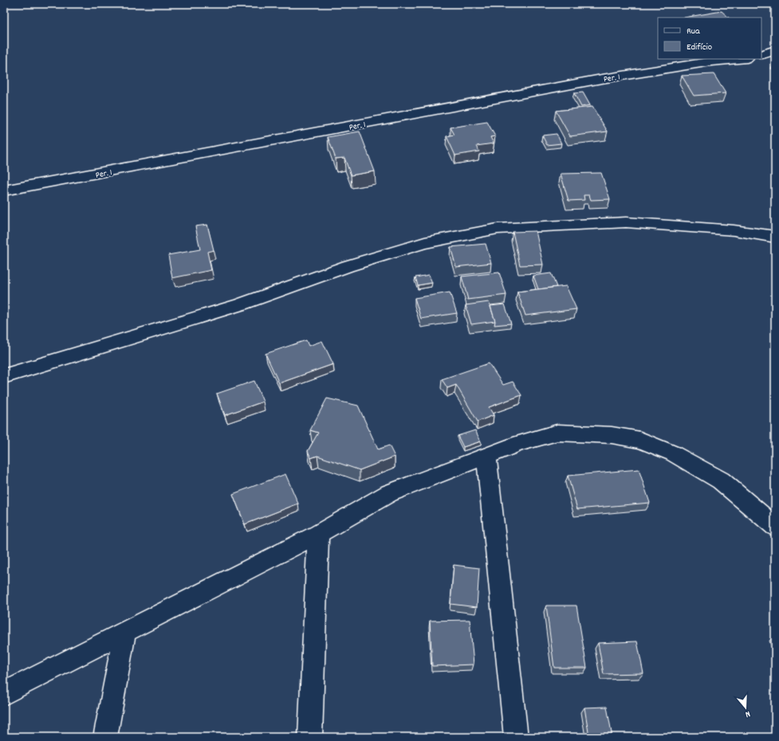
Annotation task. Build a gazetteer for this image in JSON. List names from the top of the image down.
{
  "streets": {
    "street": ["Per. 1"]
  },
  "legend": ["Rua", "Edifício"],
  "north": "bottom"
}
